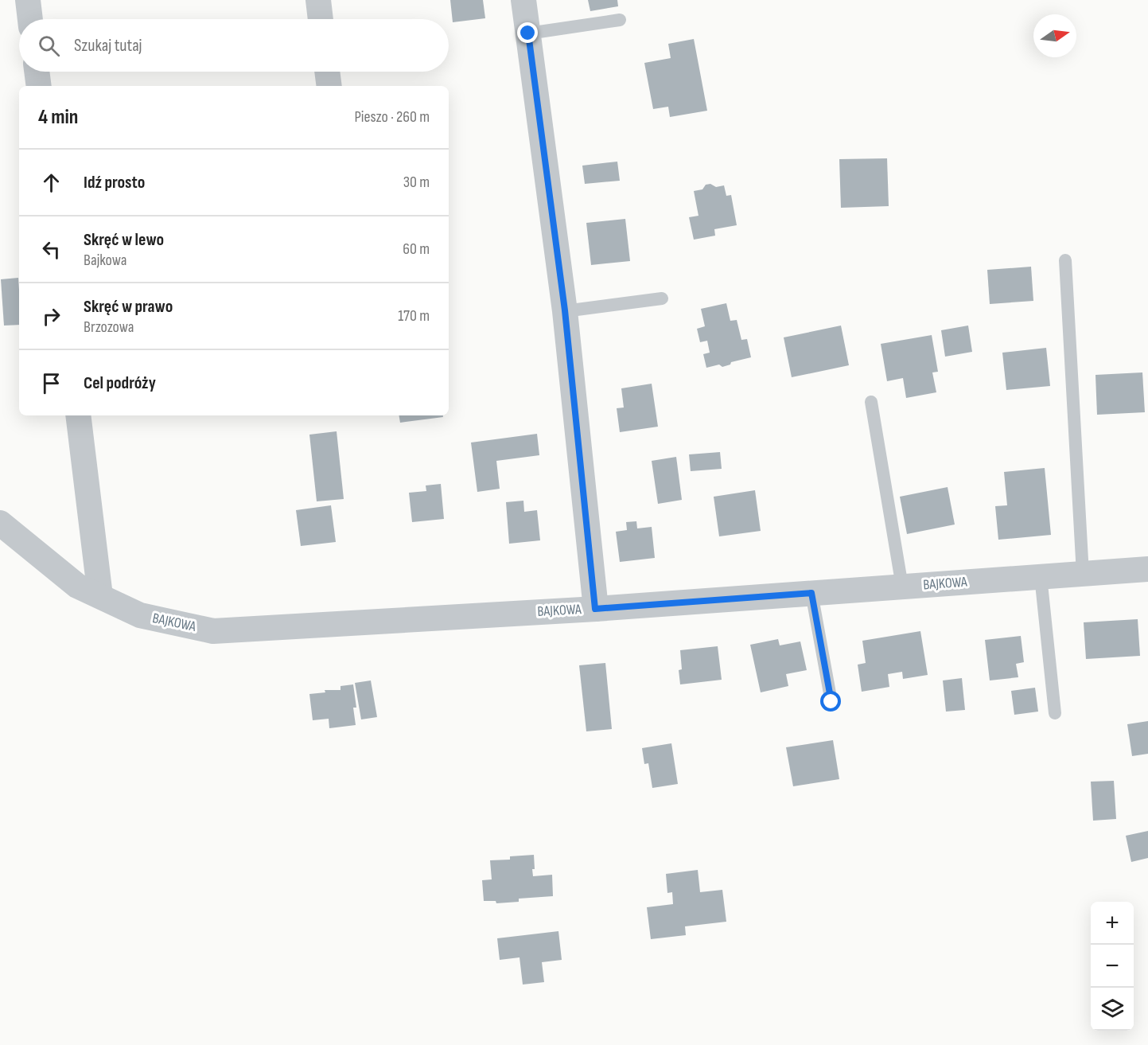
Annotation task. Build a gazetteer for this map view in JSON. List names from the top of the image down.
{
  "streets": {
    "street": ["BAJKOWA"]
  },
  "north": "right",
  "page": {
    "search": "Szukaj tutaj",
    "heading": ["4 min", "Pieszo · 260 m"],
    "list": [
      ["Idź prosto", "30 m"],
      ["Skręć w lewo", "Bajkowa", "60 m"],
      ["Skręć w prawo", "Brzozowa", "170 m"],
      "Cel podróży"
    ],
    "map_buttons": ["+", "−"]
  }
}
